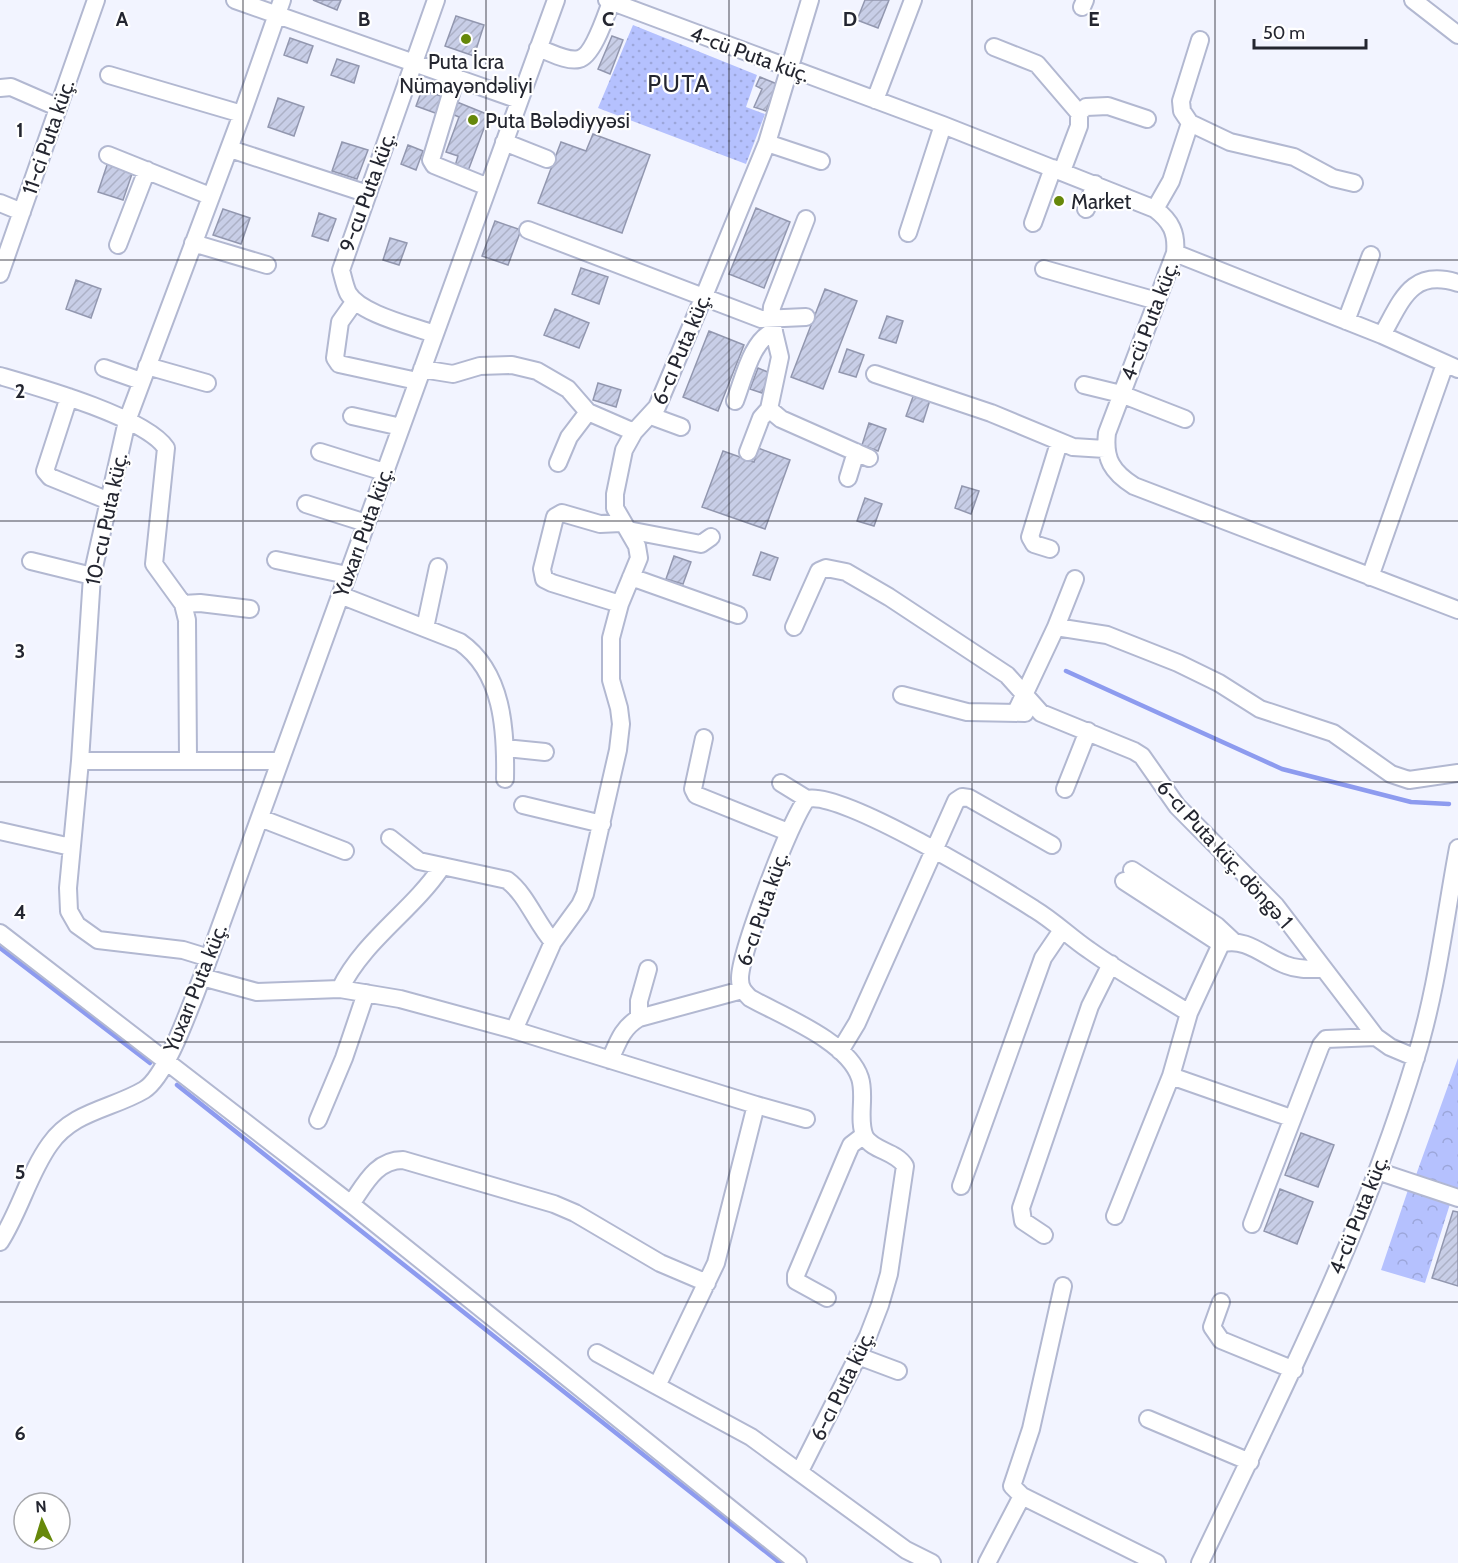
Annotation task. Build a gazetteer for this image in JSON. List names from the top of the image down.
{
  "streets": {
    "street": [
      "4-cü Puta küç.",
      "11-ci Puta küç.",
      "9-cu Puta küç.",
      "6-cı Puta küç.",
      "10-cu Puta küç.",
      "Yuxarı Puta küç.",
      "6-cı Puta küç. döngə 1"
    ]
  },
  "crossings": [
    ["4-cü Puta küç.", "6-cı Puta küç."],
    ["4-cü Puta küç.", "6-cı Puta küç. döngə 1"],
    ["10-cu Puta küç.", "Yuxarı Puta küç."]
  ],
  "districts": ["PUTA"],
  "places": ["Puta İcra Nümayəndəliyi", "Puta Bələdiyyəsi", "Market"],
  "scale_bar": "50 m",
  "north": "top",
  "grid": {
    "columns": [
      "A",
      "B",
      "C",
      "D",
      "E"
    ],
    "rows": [
      "1",
      "2",
      "3",
      "4",
      "5",
      "6"
    ]
  }
}
